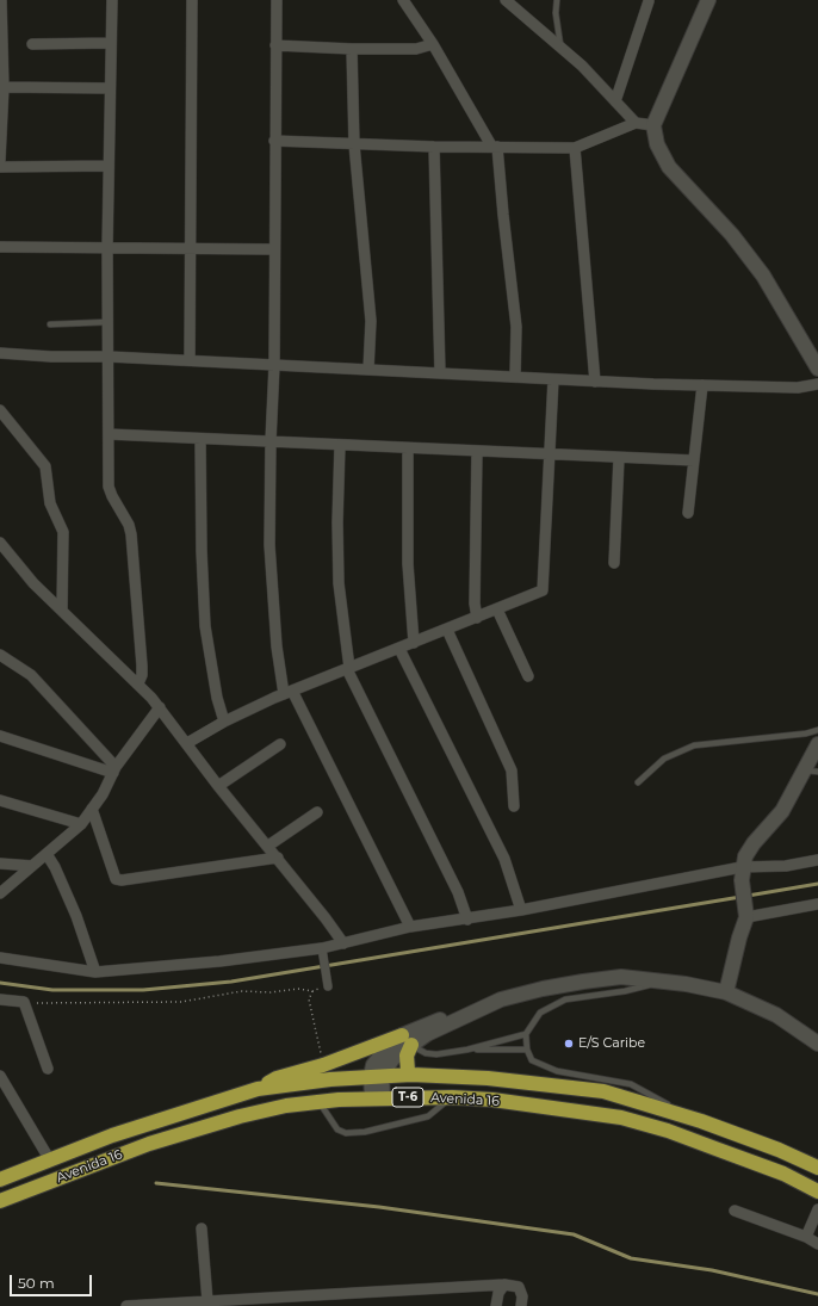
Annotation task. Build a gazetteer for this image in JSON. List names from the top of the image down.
{
  "streets": {
    "highway": ["T-6", "Avenida 16"]
  },
  "crossings": [
    ["T-6", "Avenida 16"]
  ],
  "places": ["E/S Caribe"],
  "scale_bar": "50 m"
}
